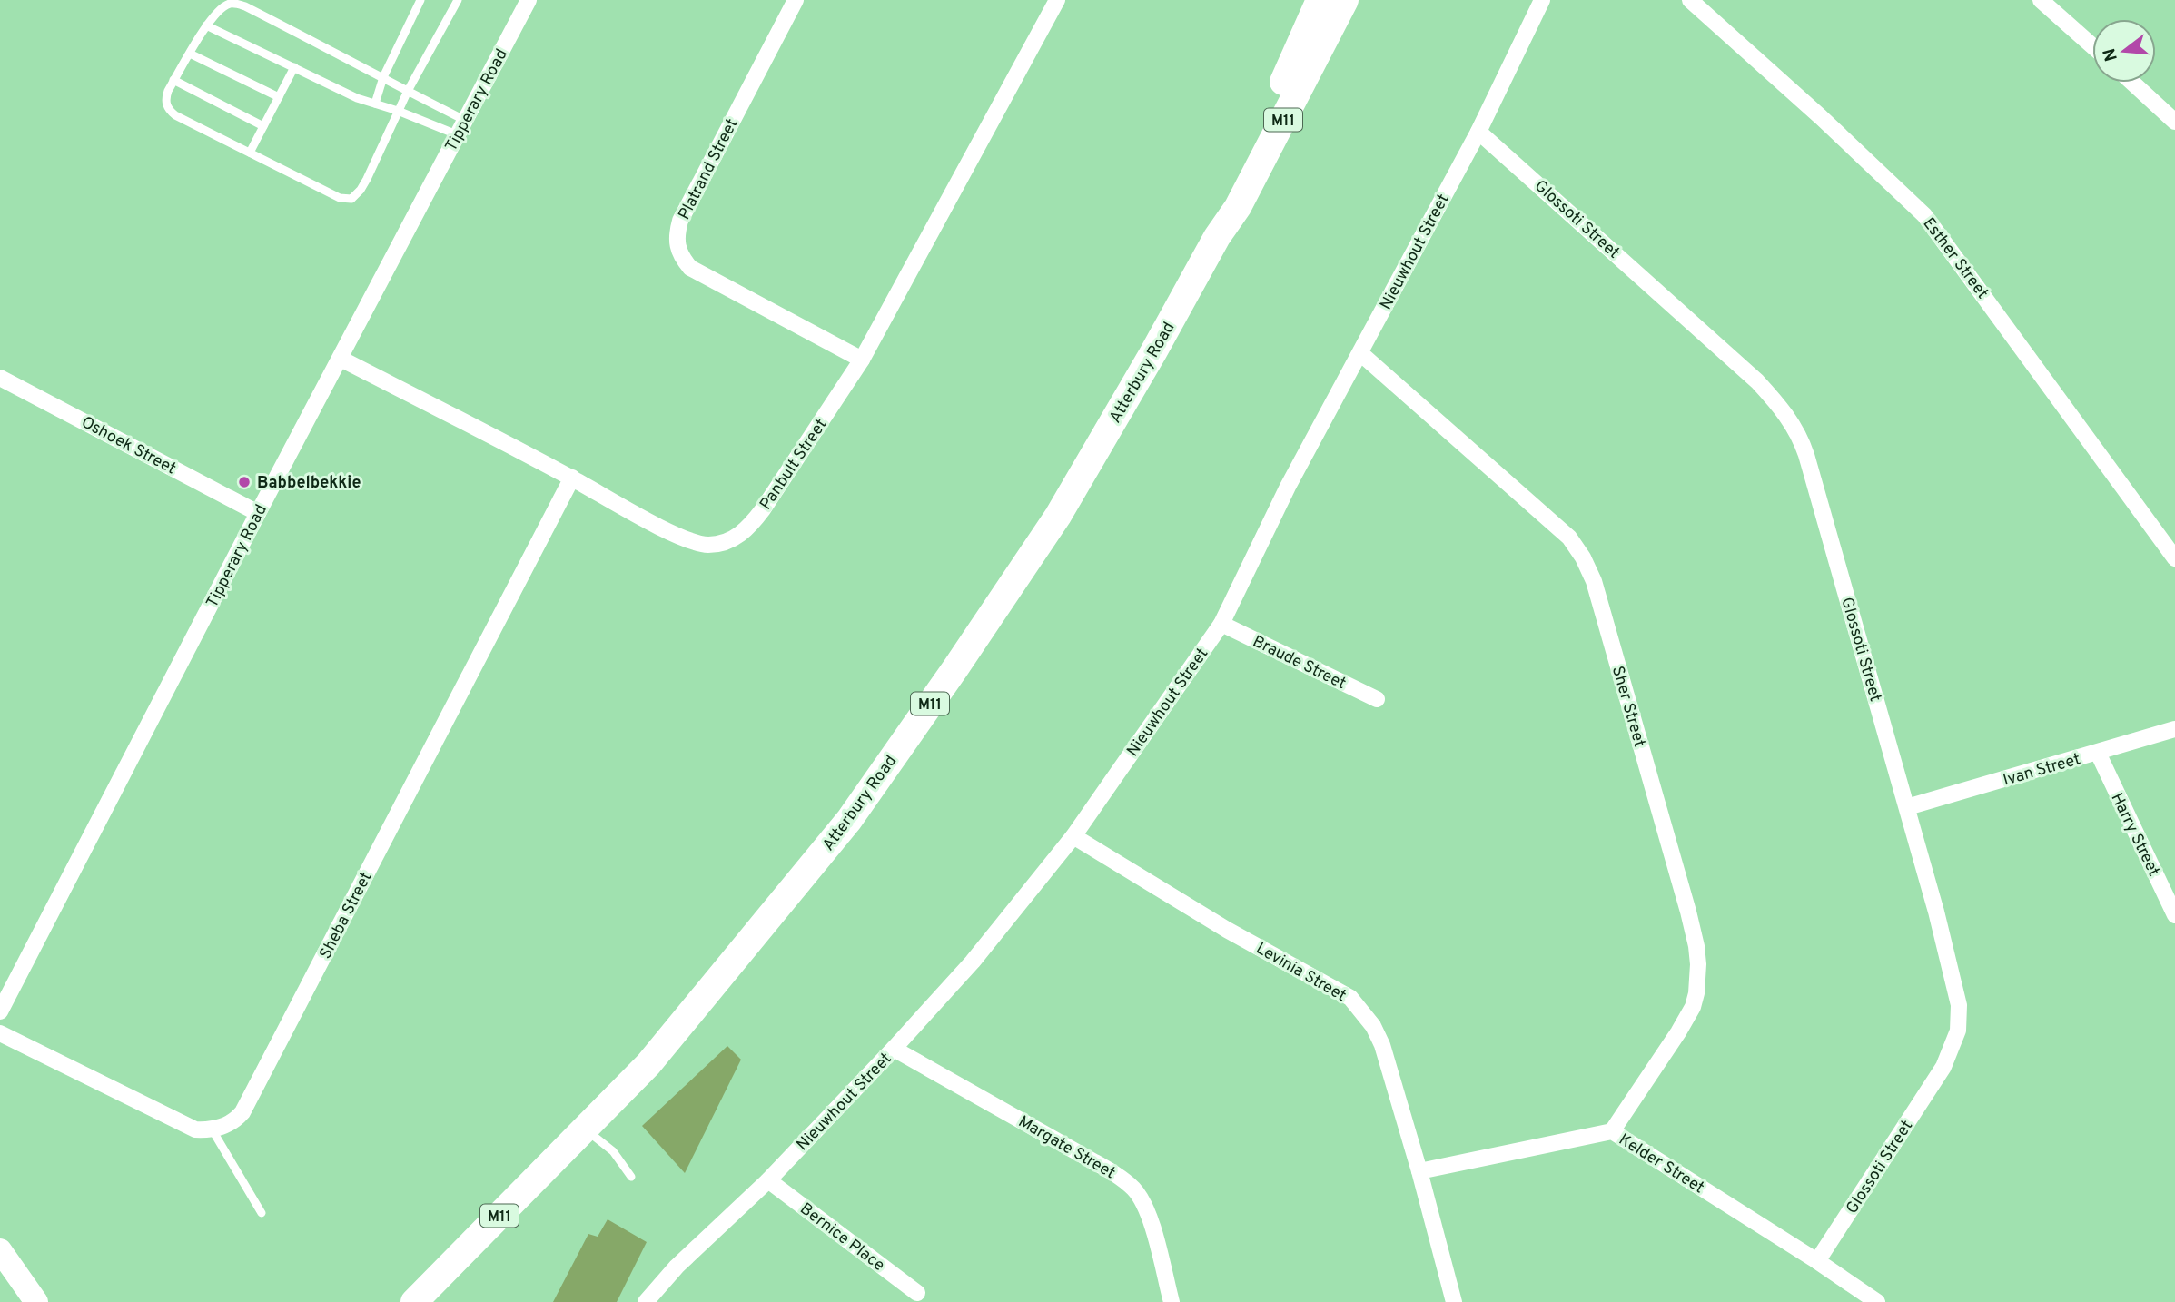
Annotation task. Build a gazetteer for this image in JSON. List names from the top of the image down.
{
  "streets": {
    "main road": ["M11", "Atterbury Road"],
    "street": [
      "Tipperary Road",
      "Platrand Street",
      "Glossoti Street",
      "Nieuwhout Street",
      "Esther Street",
      "Oshoek Street",
      "Panbult Street",
      "Braude Street",
      "Sher Street",
      "Ivan Street",
      "Harry Street",
      "Sheba Street",
      "Levinia Street",
      "Margate Street",
      "Kelder Street",
      "Bernice Place"
    ]
  },
  "crossings": [
    ["Tipperary Road", "Oshoek Street"],
    ["Tipperary Road", "Panbult Street"],
    ["Platrand Street", "Panbult Street"],
    ["Glossoti Street", "Nieuwhout Street"],
    ["Glossoti Street", "Ivan Street"],
    ["Glossoti Street", "Kelder Street"],
    ["Nieuwhout Street", "Braude Street"],
    ["Nieuwhout Street", "Sher Street"],
    ["Nieuwhout Street", "Levinia Street"],
    ["Nieuwhout Street", "Margate Street"],
    ["Nieuwhout Street", "Bernice Place"],
    ["Panbult Street", "Sheba Street"],
    ["Sher Street", "Kelder Street"],
    ["Ivan Street", "Harry Street"],
    ["Levinia Street", "Kelder Street"]
  ],
  "places": ["Babbelbekkie"],
  "north": "left"
}
